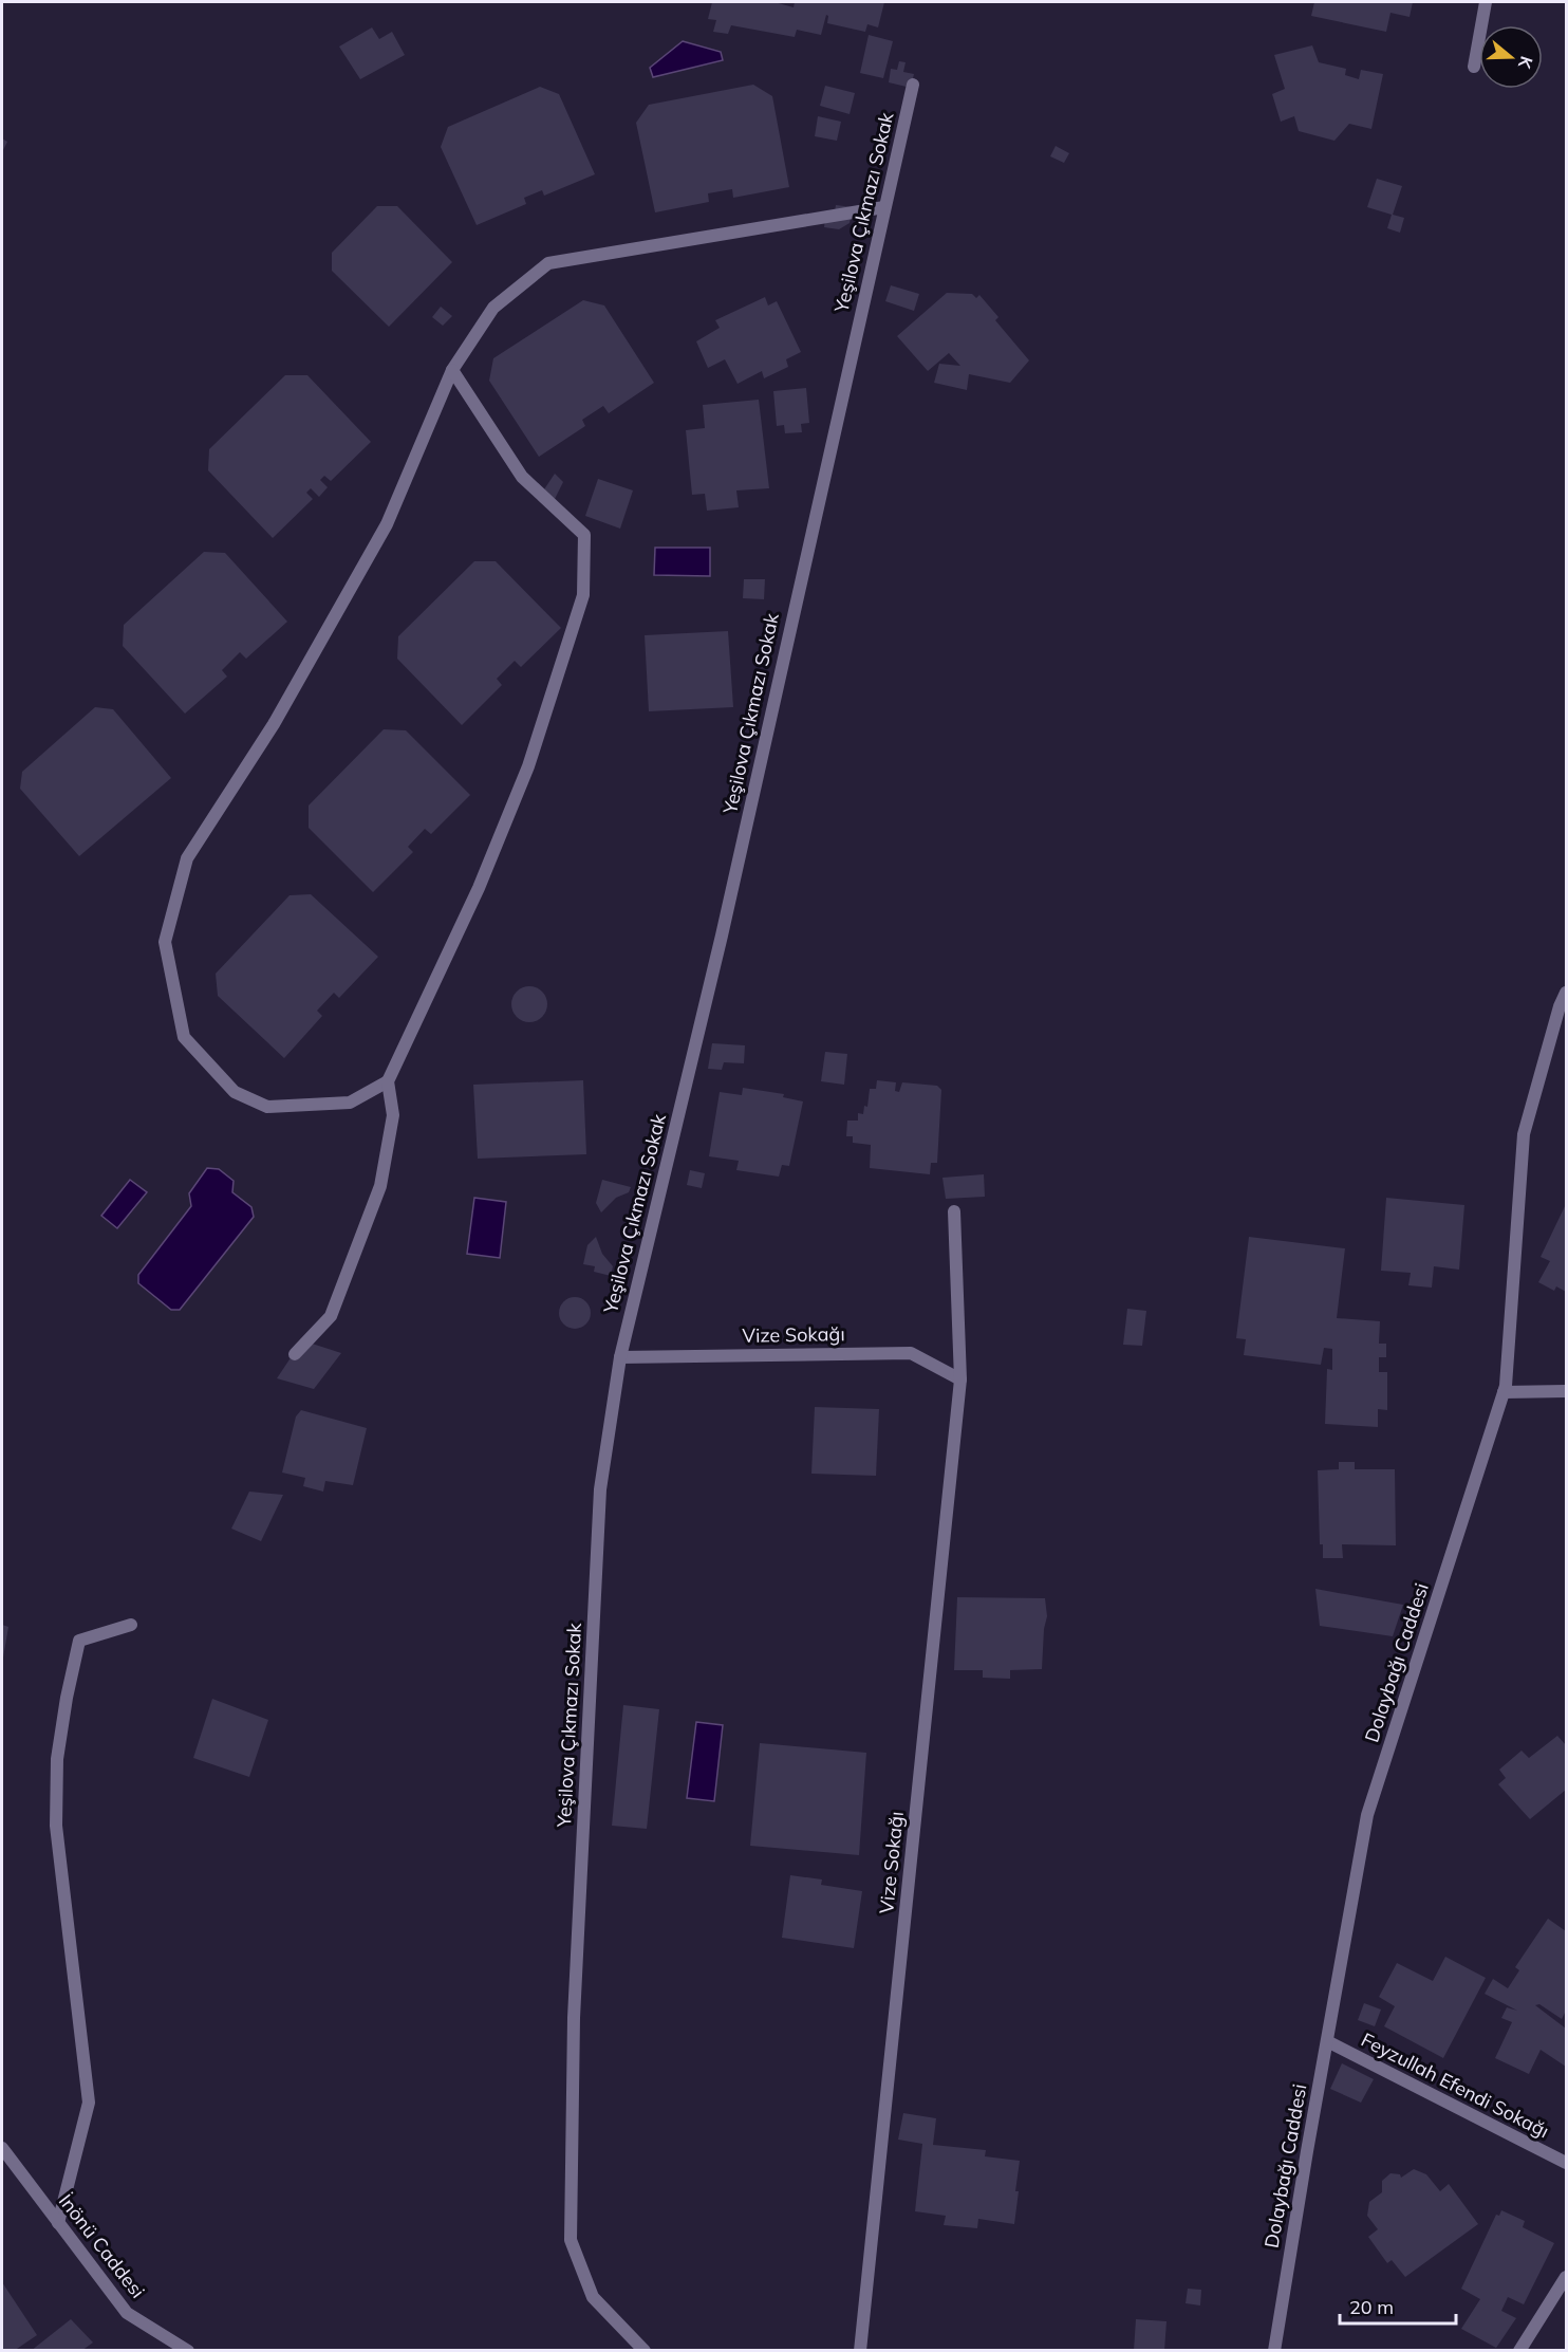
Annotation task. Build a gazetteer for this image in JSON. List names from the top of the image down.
{
  "streets": {
    "street": [
      "Yeşilova Çıkmazı Sokak",
      "Vize Sokağı",
      "Dolaybağı Caddesi",
      "Feyzullah Efendi Sokağı",
      "İnönü Caddesi"
    ]
  },
  "crossings": [
    ["Yeşilova Çıkmazı Sokak", "Vize Sokağı"],
    ["Dolaybağı Caddesi", "Feyzullah Efendi Sokağı"]
  ],
  "scale_bar": "20 m",
  "north": "right"
}
